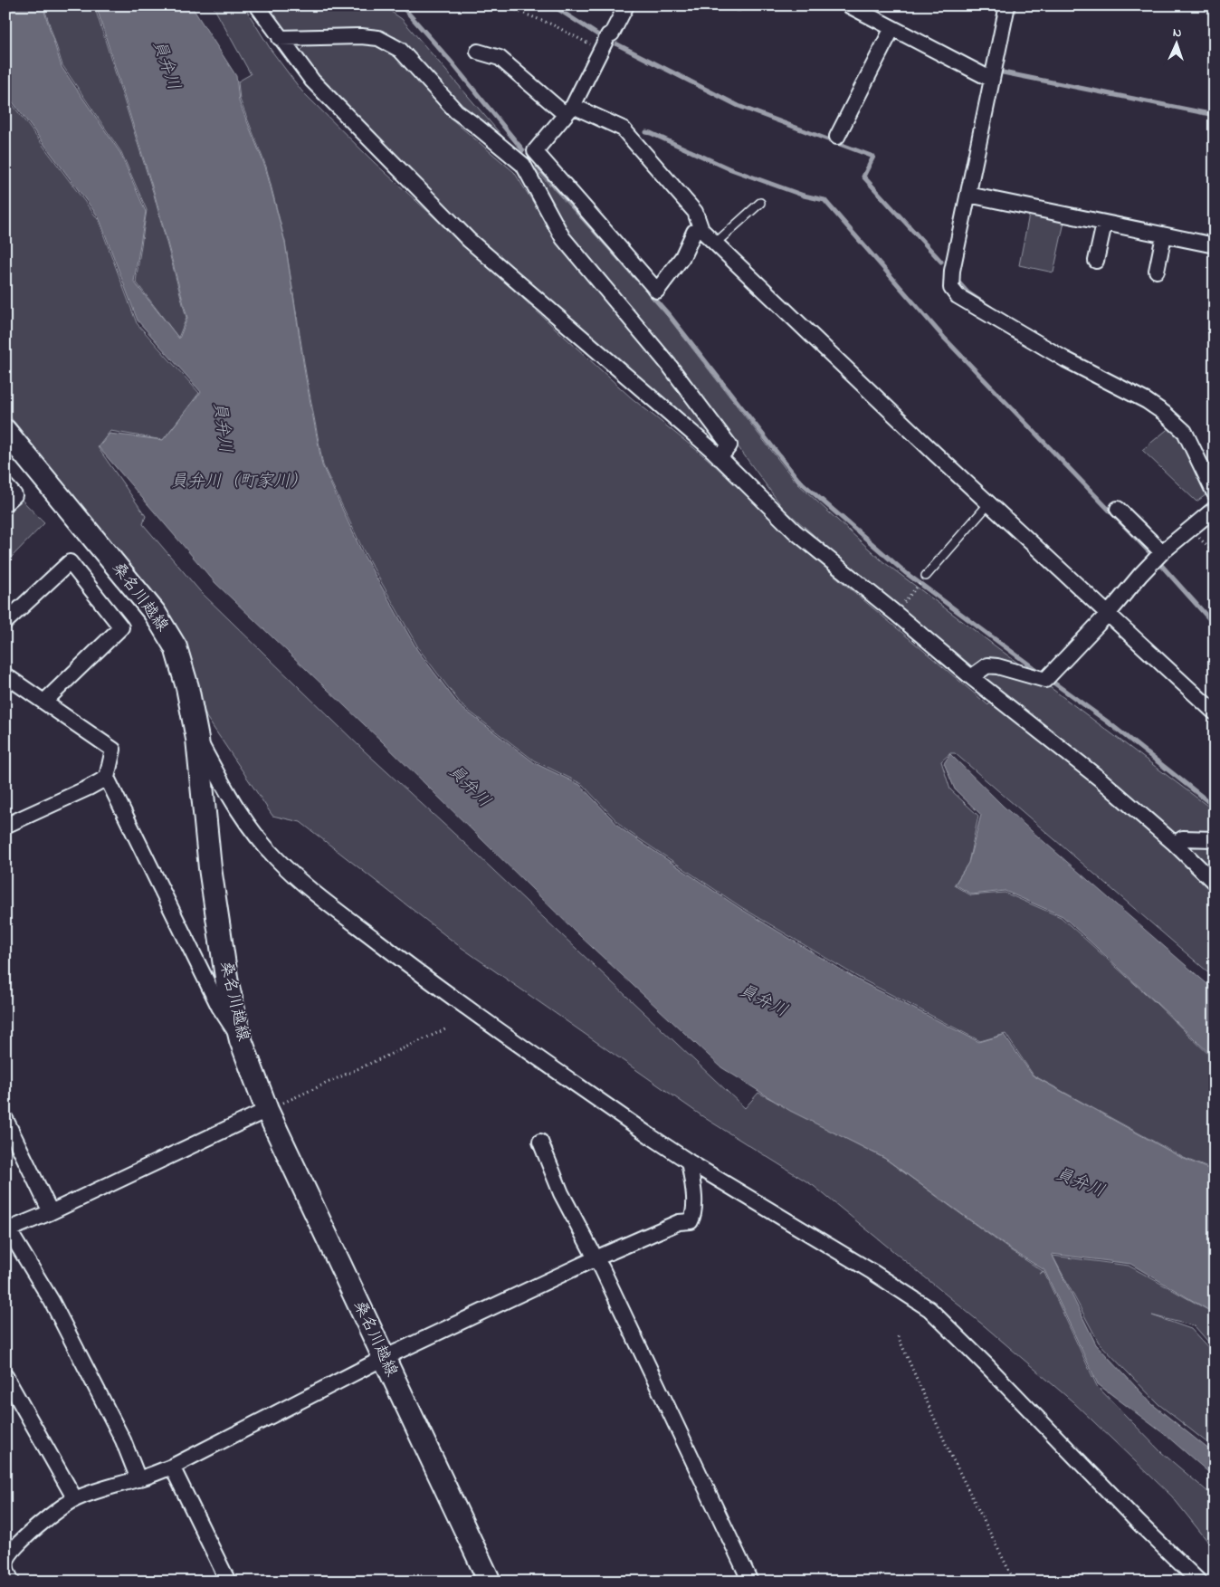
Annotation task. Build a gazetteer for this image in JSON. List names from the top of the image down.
{
  "streets": {
    "main road": ["桑名川越線"]
  },
  "water": ["員弁川", "員弁川（町家川）"],
  "north": "top"
}
